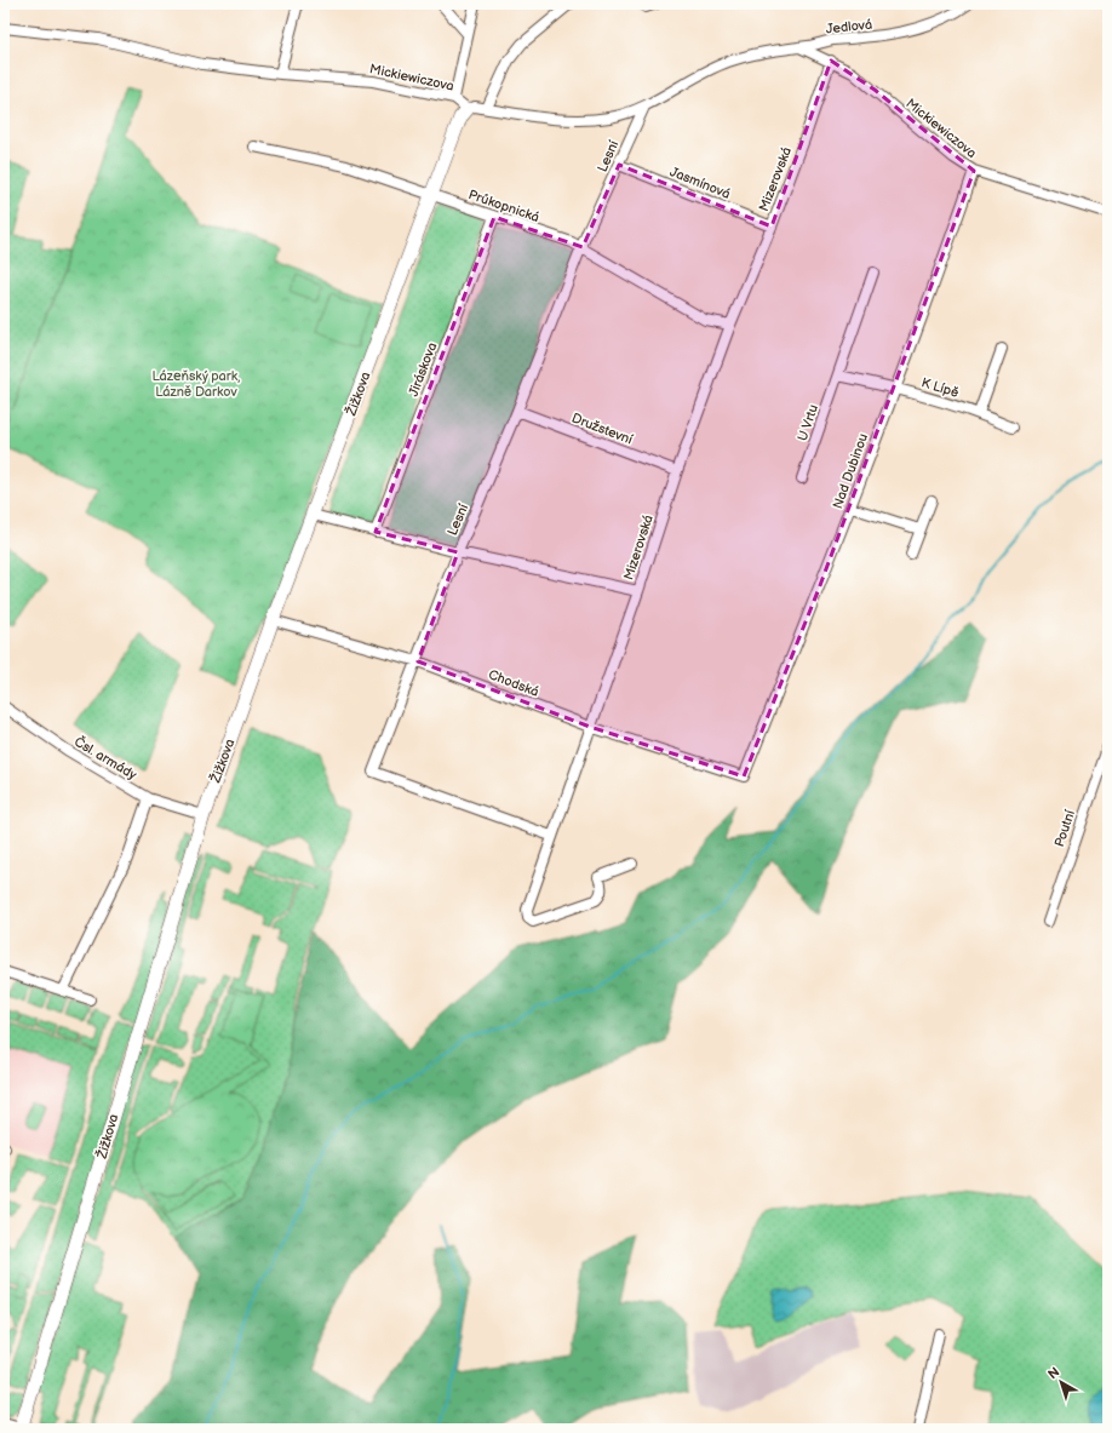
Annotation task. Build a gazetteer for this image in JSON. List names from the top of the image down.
{
  "streets": {
    "street": [
      "Jedlová",
      "Mickiewiczova",
      "Lesní",
      "Mizerovská",
      "Jasmínová",
      "Průkopnická",
      "Jiráskova",
      "K Lípě",
      "Žižkova",
      "U Vrtu",
      "Družstevní",
      "Nad Dubinou",
      "Chodská",
      "Čsl. armády",
      "Poutní"
    ]
  },
  "crossings": [
    ["Jedlová", "Mickiewiczova"],
    ["Mickiewiczova", "Lesní"],
    ["Mickiewiczova", "Mizerovská"],
    ["Mickiewiczova", "Žižkova"],
    ["Mickiewiczova", "Nad Dubinou"],
    ["Lesní", "Mizerovská"],
    ["Lesní", "Jasmínová"],
    ["Lesní", "Průkopnická"],
    ["Lesní", "Družstevní"],
    ["Lesní", "Chodská"],
    ["Mizerovská", "Jasmínová"],
    ["Mizerovská", "Průkopnická"],
    ["Mizerovská", "Družstevní"],
    ["Mizerovská", "Chodská"],
    ["Průkopnická", "Jiráskova"],
    ["Průkopnická", "Žižkova"],
    ["K Lípě", "Nad Dubinou"],
    ["Žižkova", "Chodská"],
    ["Žižkova", "Čsl. armády"],
    ["Nad Dubinou", "Chodská"]
  ],
  "parks": ["Lázeňský park, Lázně Darkov"],
  "north": "top left"
}
